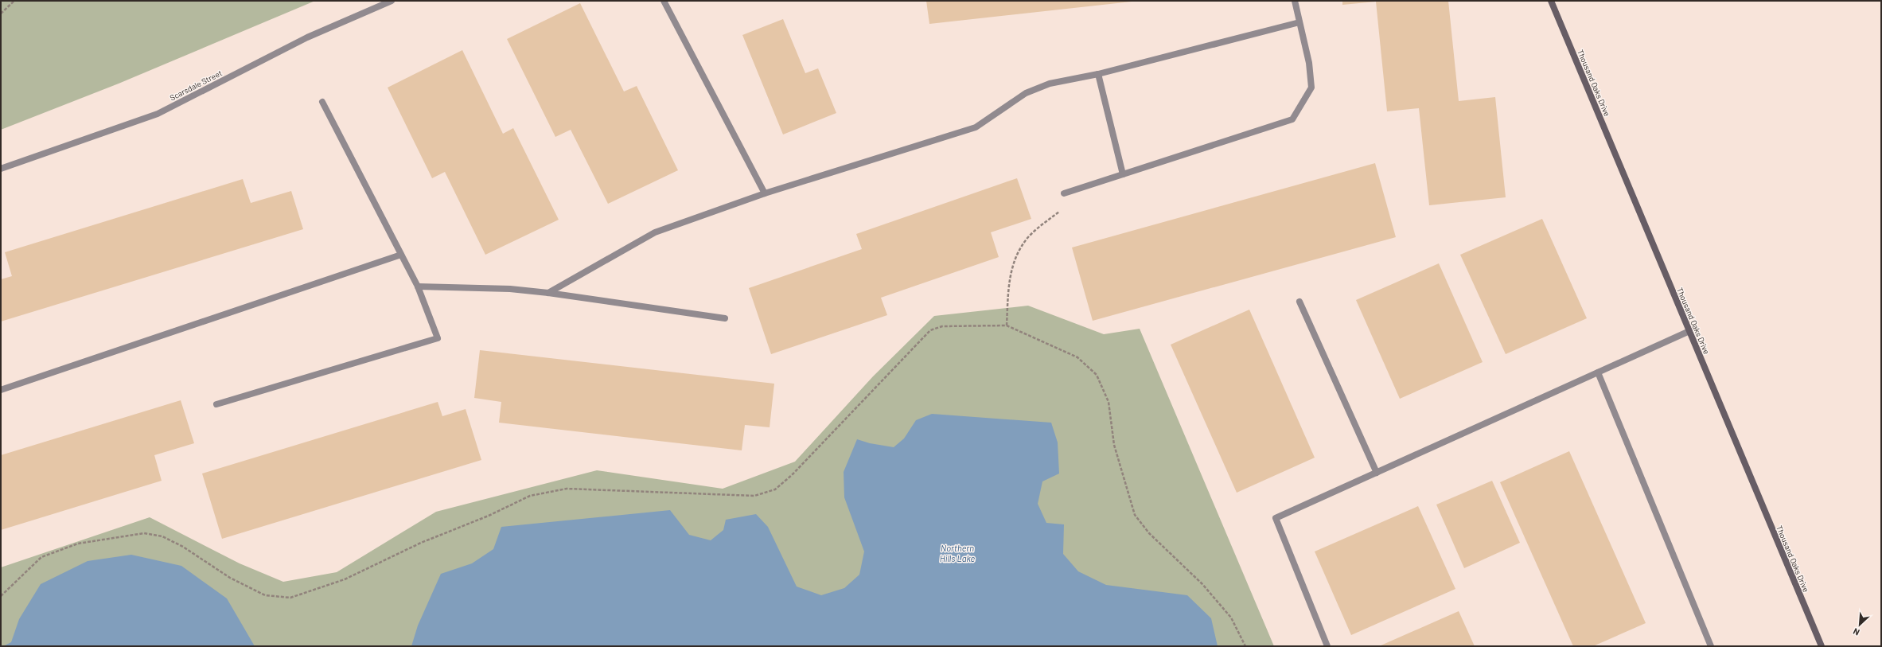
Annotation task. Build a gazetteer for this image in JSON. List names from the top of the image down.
{
  "streets": {
    "main road": ["Thousand Oaks Drive"],
    "street": ["Scarsdale Street"]
  },
  "water": ["Northern Hills Lake"],
  "north": "bottom left"
}
